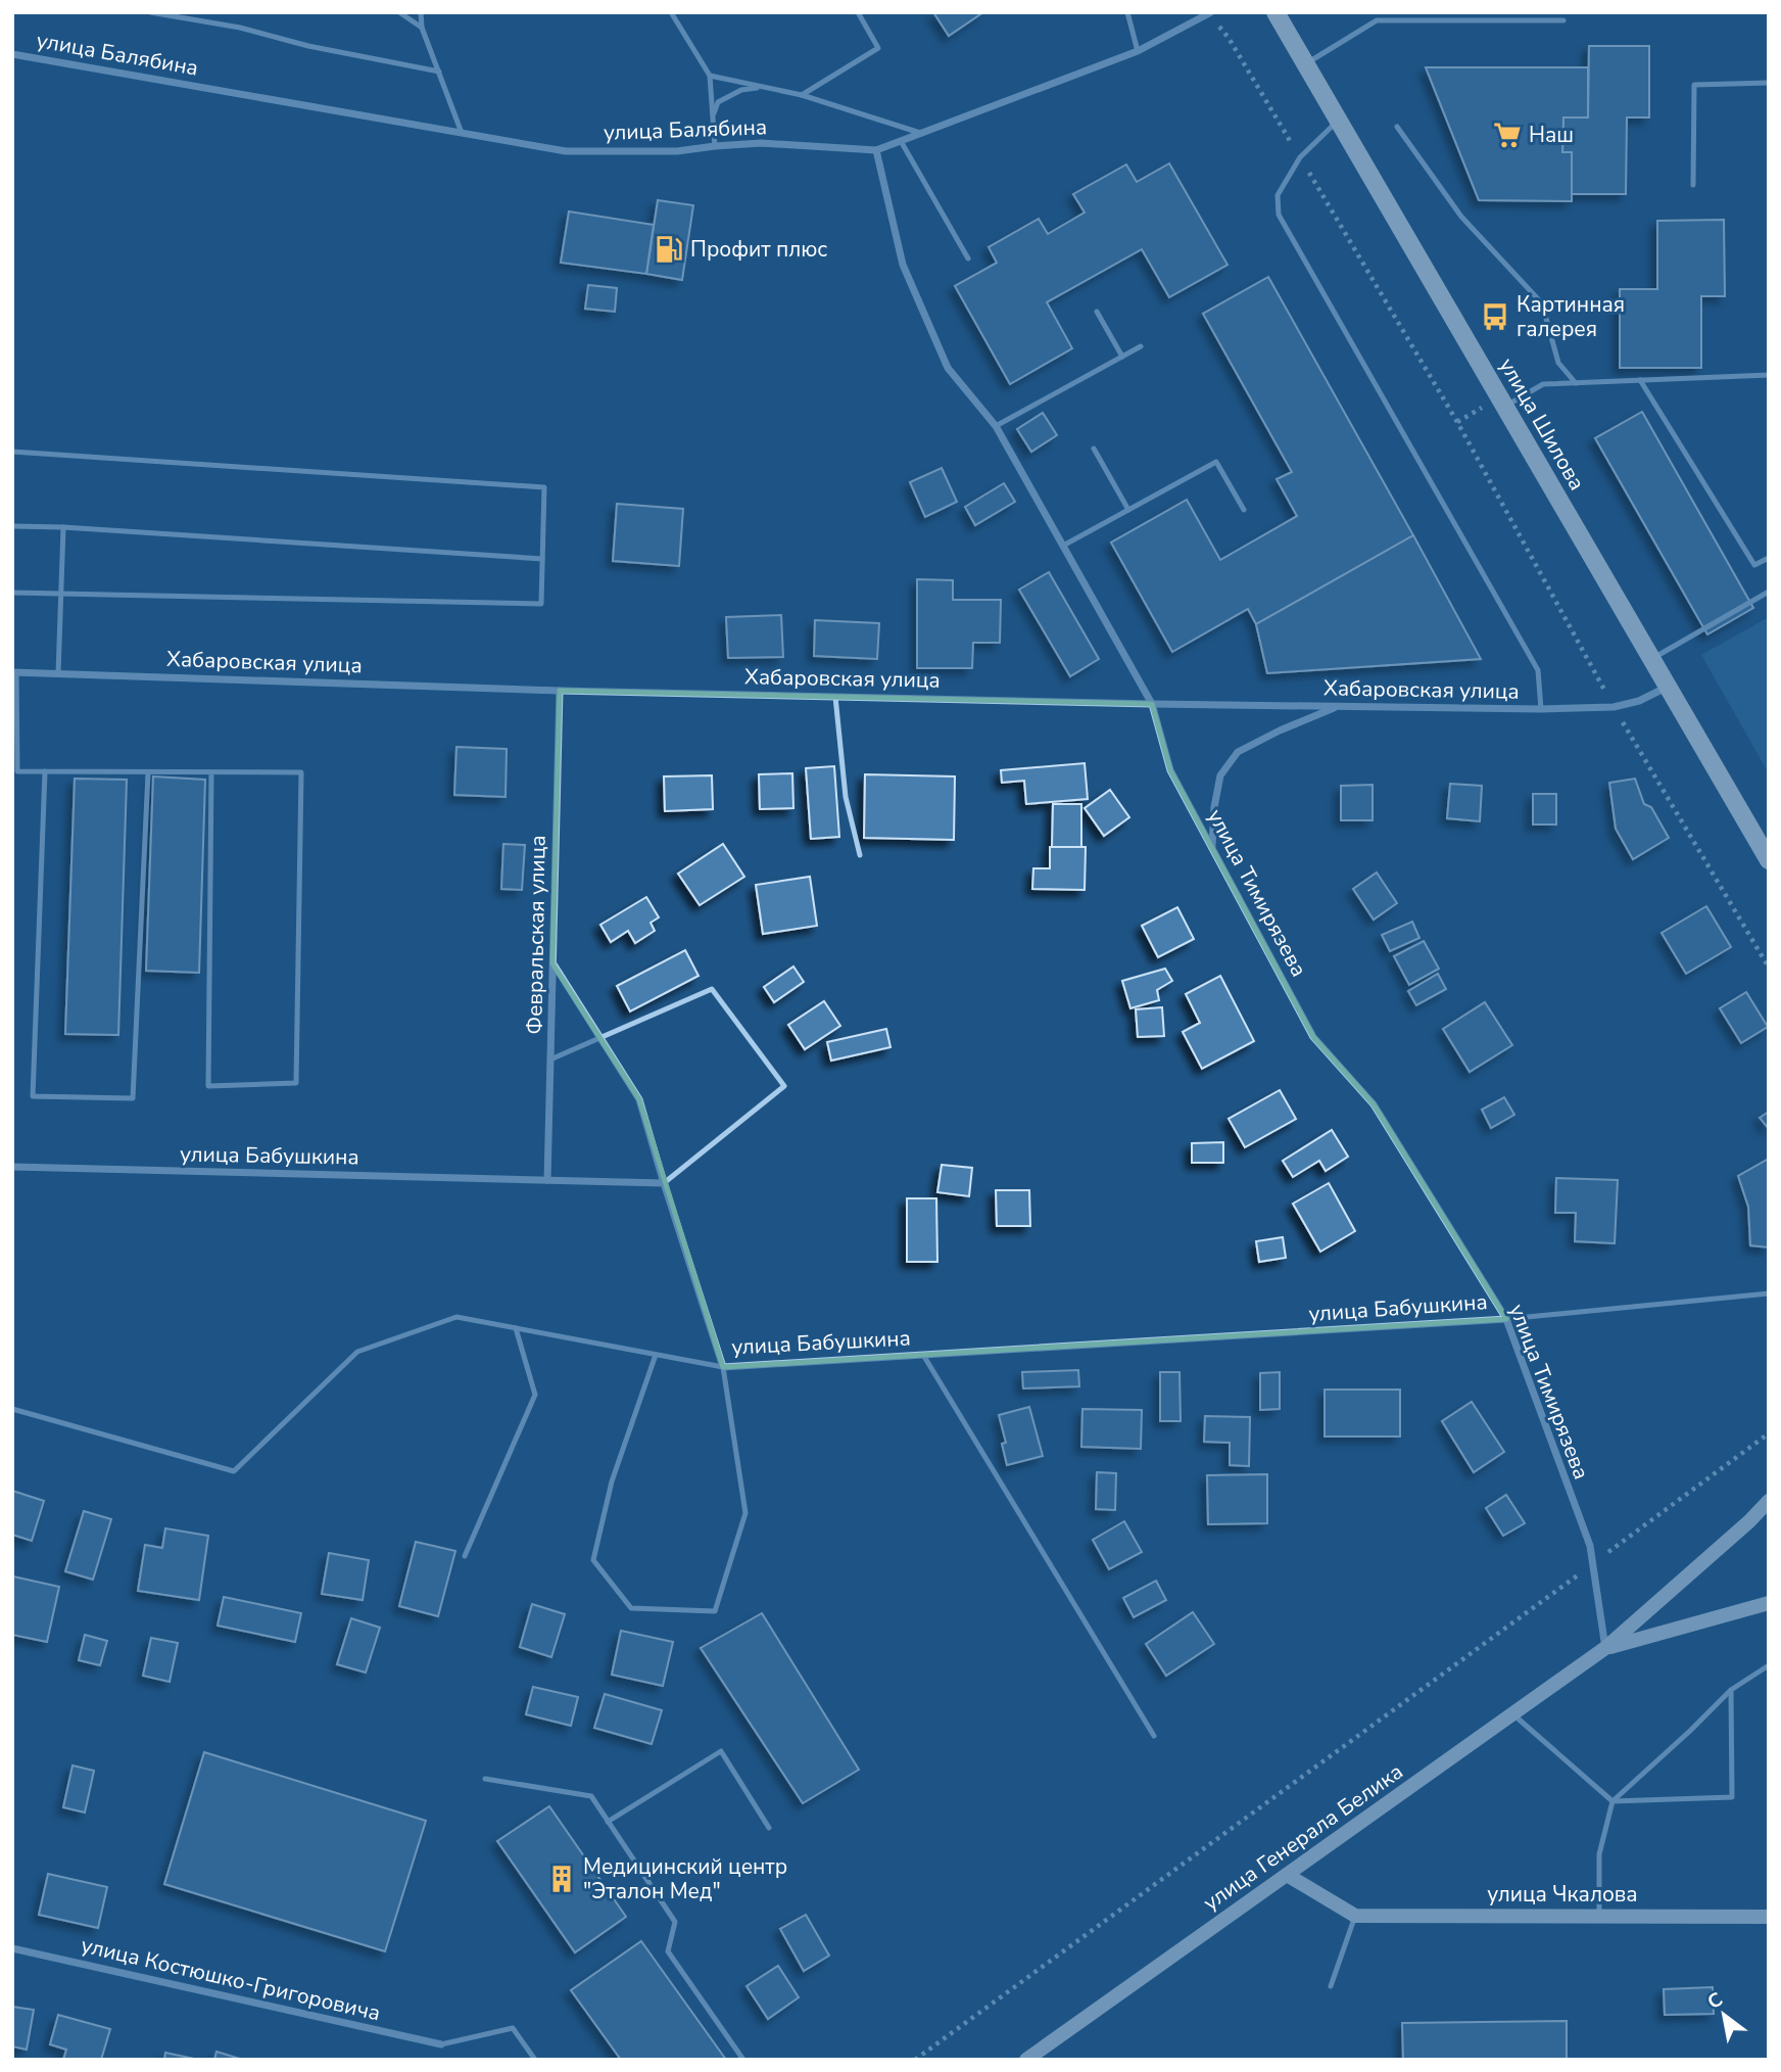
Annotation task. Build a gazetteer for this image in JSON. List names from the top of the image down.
{
  "streets": {
    "main road": ["улица Шилова", "улица Генерала Белика", "улица Чкалова"],
    "street": [
      "улица Балябина",
      "Хабаровская улица",
      "улица Тимирязева",
      "Февральская улица",
      "улица Бабушкина",
      "улица Костюшко-Григоровича"
    ]
  },
  "crossings": [
    ["улица Балябина", "улица Тимирязева"],
    ["улица Шилова", "Хабаровская улица"],
    ["Хабаровская улица", "улица Тимирязева"],
    ["Хабаровская улица", "Февральская улица"],
    ["улица Тимирязева", "улица Бабушкина"],
    ["улица Тимирязева", "улица Генерала Белика"],
    ["Февральская улица", "улица Бабушкина"]
  ],
  "places": {
    "supermarket": ["Наш"],
    "fuel station": ["Профит плюс"],
    "bus stop": ["Картинная галерея"],
    "building": ["Медицинский центр \"Эталон Мед\""]
  },
  "north": "top left"
}
